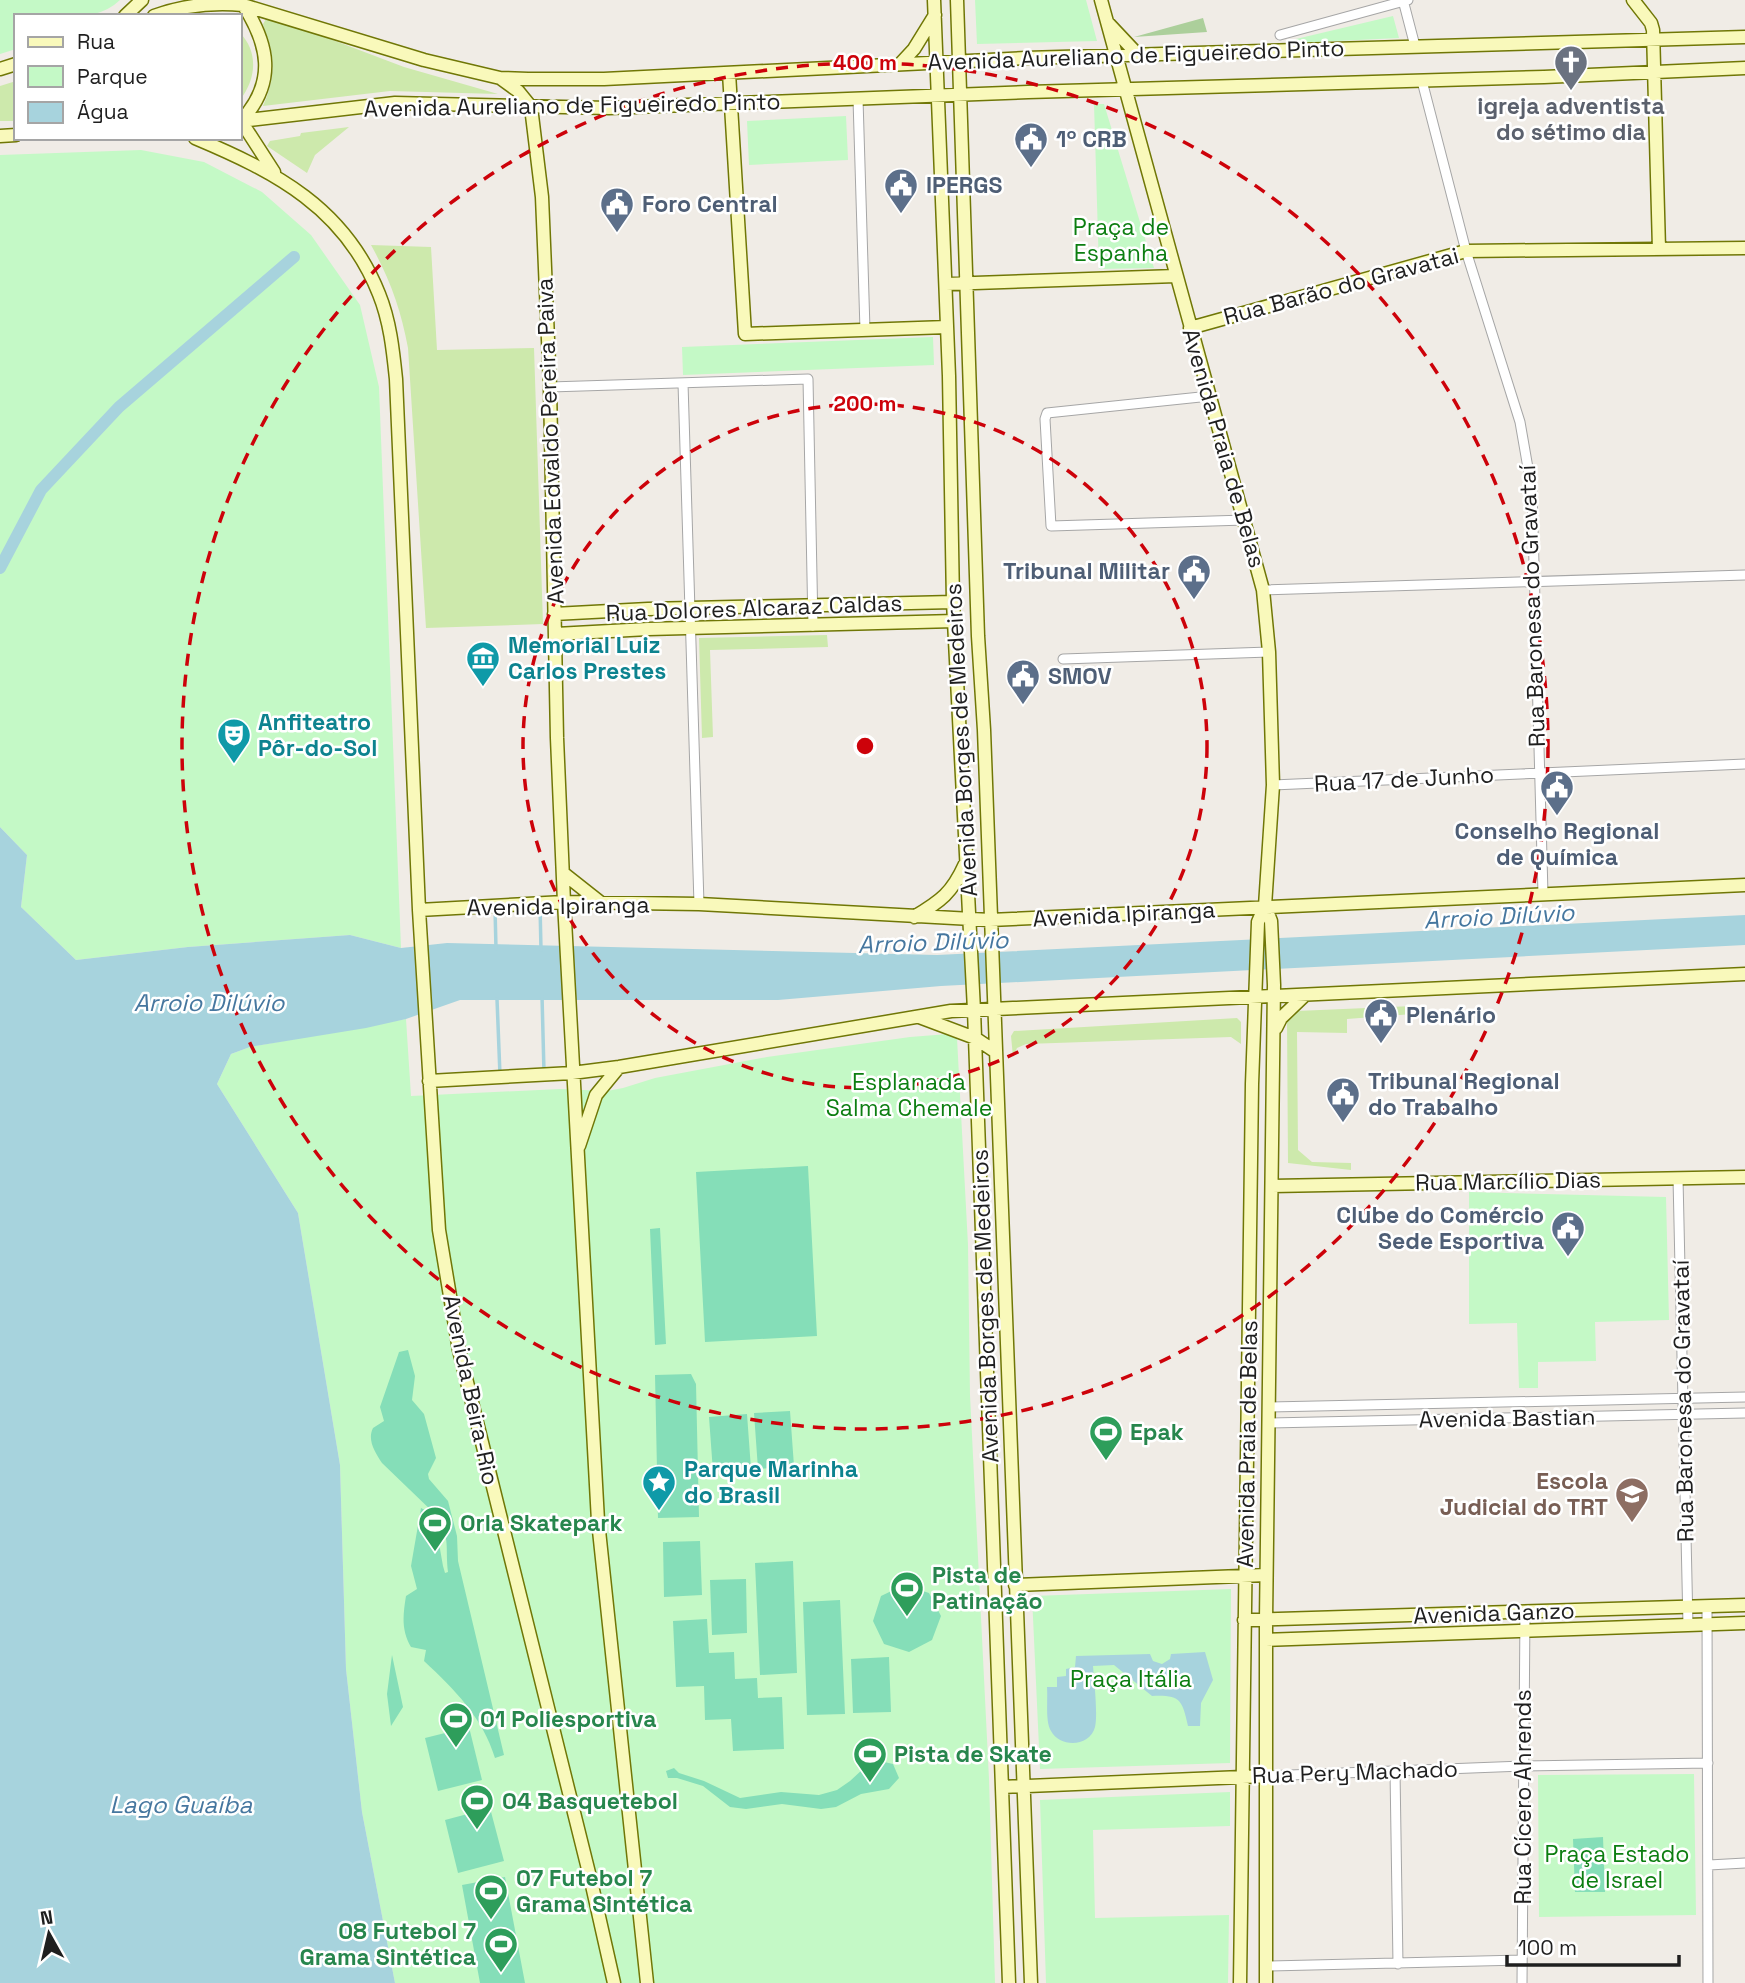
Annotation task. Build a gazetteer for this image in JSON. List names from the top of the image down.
{
  "streets": {
    "main road": [
      "Avenida Aureliano de Figueiredo Pinto",
      "Rua Barão do Gravatai",
      "Avenida Edvaldo Pereira Paiva",
      "Avenida Praia de Belas",
      "Rua Dolores Alcaraz Caldas",
      "Avenida Borges de Medeiros",
      "Avenida Ipiranga",
      "Rua Marcílio Dias",
      "Avenida Beira-Rio",
      "Avenida Ganzo",
      "Rua Pery Machado"
    ],
    "street": [
      "Rua Baronesa do Gravataí",
      "Rua 17 de Junho",
      "Avenida Bastian",
      "Rua Cícero Ahrends"
    ]
  },
  "crossings": [
    ["Avenida Aureliano de Figueiredo Pinto", "Avenida Edvaldo Pereira Paiva"],
    ["Avenida Aureliano de Figueiredo Pinto", "Avenida Praia de Belas"],
    ["Avenida Aureliano de Figueiredo Pinto", "Rua Baronesa do Gravataí"],
    ["Avenida Aureliano de Figueiredo Pinto", "Avenida Borges de Medeiros"],
    ["Rua Barão do Gravatai", "Avenida Praia de Belas"],
    ["Rua Barão do Gravatai", "Rua Baronesa do Gravataí"],
    ["Avenida Edvaldo Pereira Paiva", "Rua Dolores Alcaraz Caldas"],
    ["Avenida Edvaldo Pereira Paiva", "Avenida Ipiranga"],
    ["Avenida Praia de Belas", "Rua 17 de Junho"],
    ["Avenida Praia de Belas", "Avenida Ipiranga"],
    ["Avenida Praia de Belas", "Rua Marcílio Dias"],
    ["Avenida Praia de Belas", "Avenida Bastian"],
    ["Avenida Praia de Belas", "Avenida Ganzo"],
    ["Avenida Praia de Belas", "Rua Pery Machado"],
    ["Rua Baronesa do Gravataí", "Rua 17 de Junho"],
    ["Rua Baronesa do Gravataí", "Avenida Ipiranga"],
    ["Rua Baronesa do Gravataí", "Rua Marcílio Dias"],
    ["Rua Baronesa do Gravataí", "Avenida Bastian"],
    ["Rua Baronesa do Gravataí", "Avenida Ganzo"],
    ["Rua Dolores Alcaraz Caldas", "Avenida Borges de Medeiros"],
    ["Avenida Borges de Medeiros", "Avenida Ipiranga"],
    ["Avenida Borges de Medeiros", "Rua Pery Machado"],
    ["Avenida Ipiranga", "Avenida Beira-Rio"],
    ["Avenida Ganzo", "Rua Cícero Ahrends"],
    ["Rua Pery Machado", "Rua Cícero Ahrends"]
  ],
  "water": ["Arroio Dilúvio", "Lago Guaíba"],
  "parks": [
    "Praça de Espanha",
    "Esplanada Salma Chemale",
    "Praça Itália",
    "Praça Estado de Israel"
  ],
  "places": {
    "church": ["igreja adventista do sétimo dia"],
    "public building": [
      "1º CRB",
      "IPERGS",
      "Foro Central",
      "Tribunal Militar",
      "SMOV",
      "Conselho Regional de Química",
      "Plenário",
      "Tribunal Regional do Trabalho",
      "Clube do Comércio Sede Esportiva"
    ],
    "museum": ["Memorial Luiz Carlos Prestes"],
    "theatre": ["Anfiteatro Pôr-do-Sol"],
    "sports": [
      "Epak",
      "Orla Skatepark",
      "Pista de Patinação",
      "01 Poliesportiva",
      "Pista de Skate",
      "04 Basquetebol",
      "07 Futebol 7 Grama Sintética",
      "08 Futebol 7 Grama Sintética"
    ],
    "place": ["Parque Marinha do Brasil"],
    "school or university": ["Escola Judicial do TRT"]
  },
  "legend": ["Rua", "Parque", "Água"],
  "scale_bar": "100 m",
  "north": "top",
  "rings": ["400 m", "200 m"]
}
